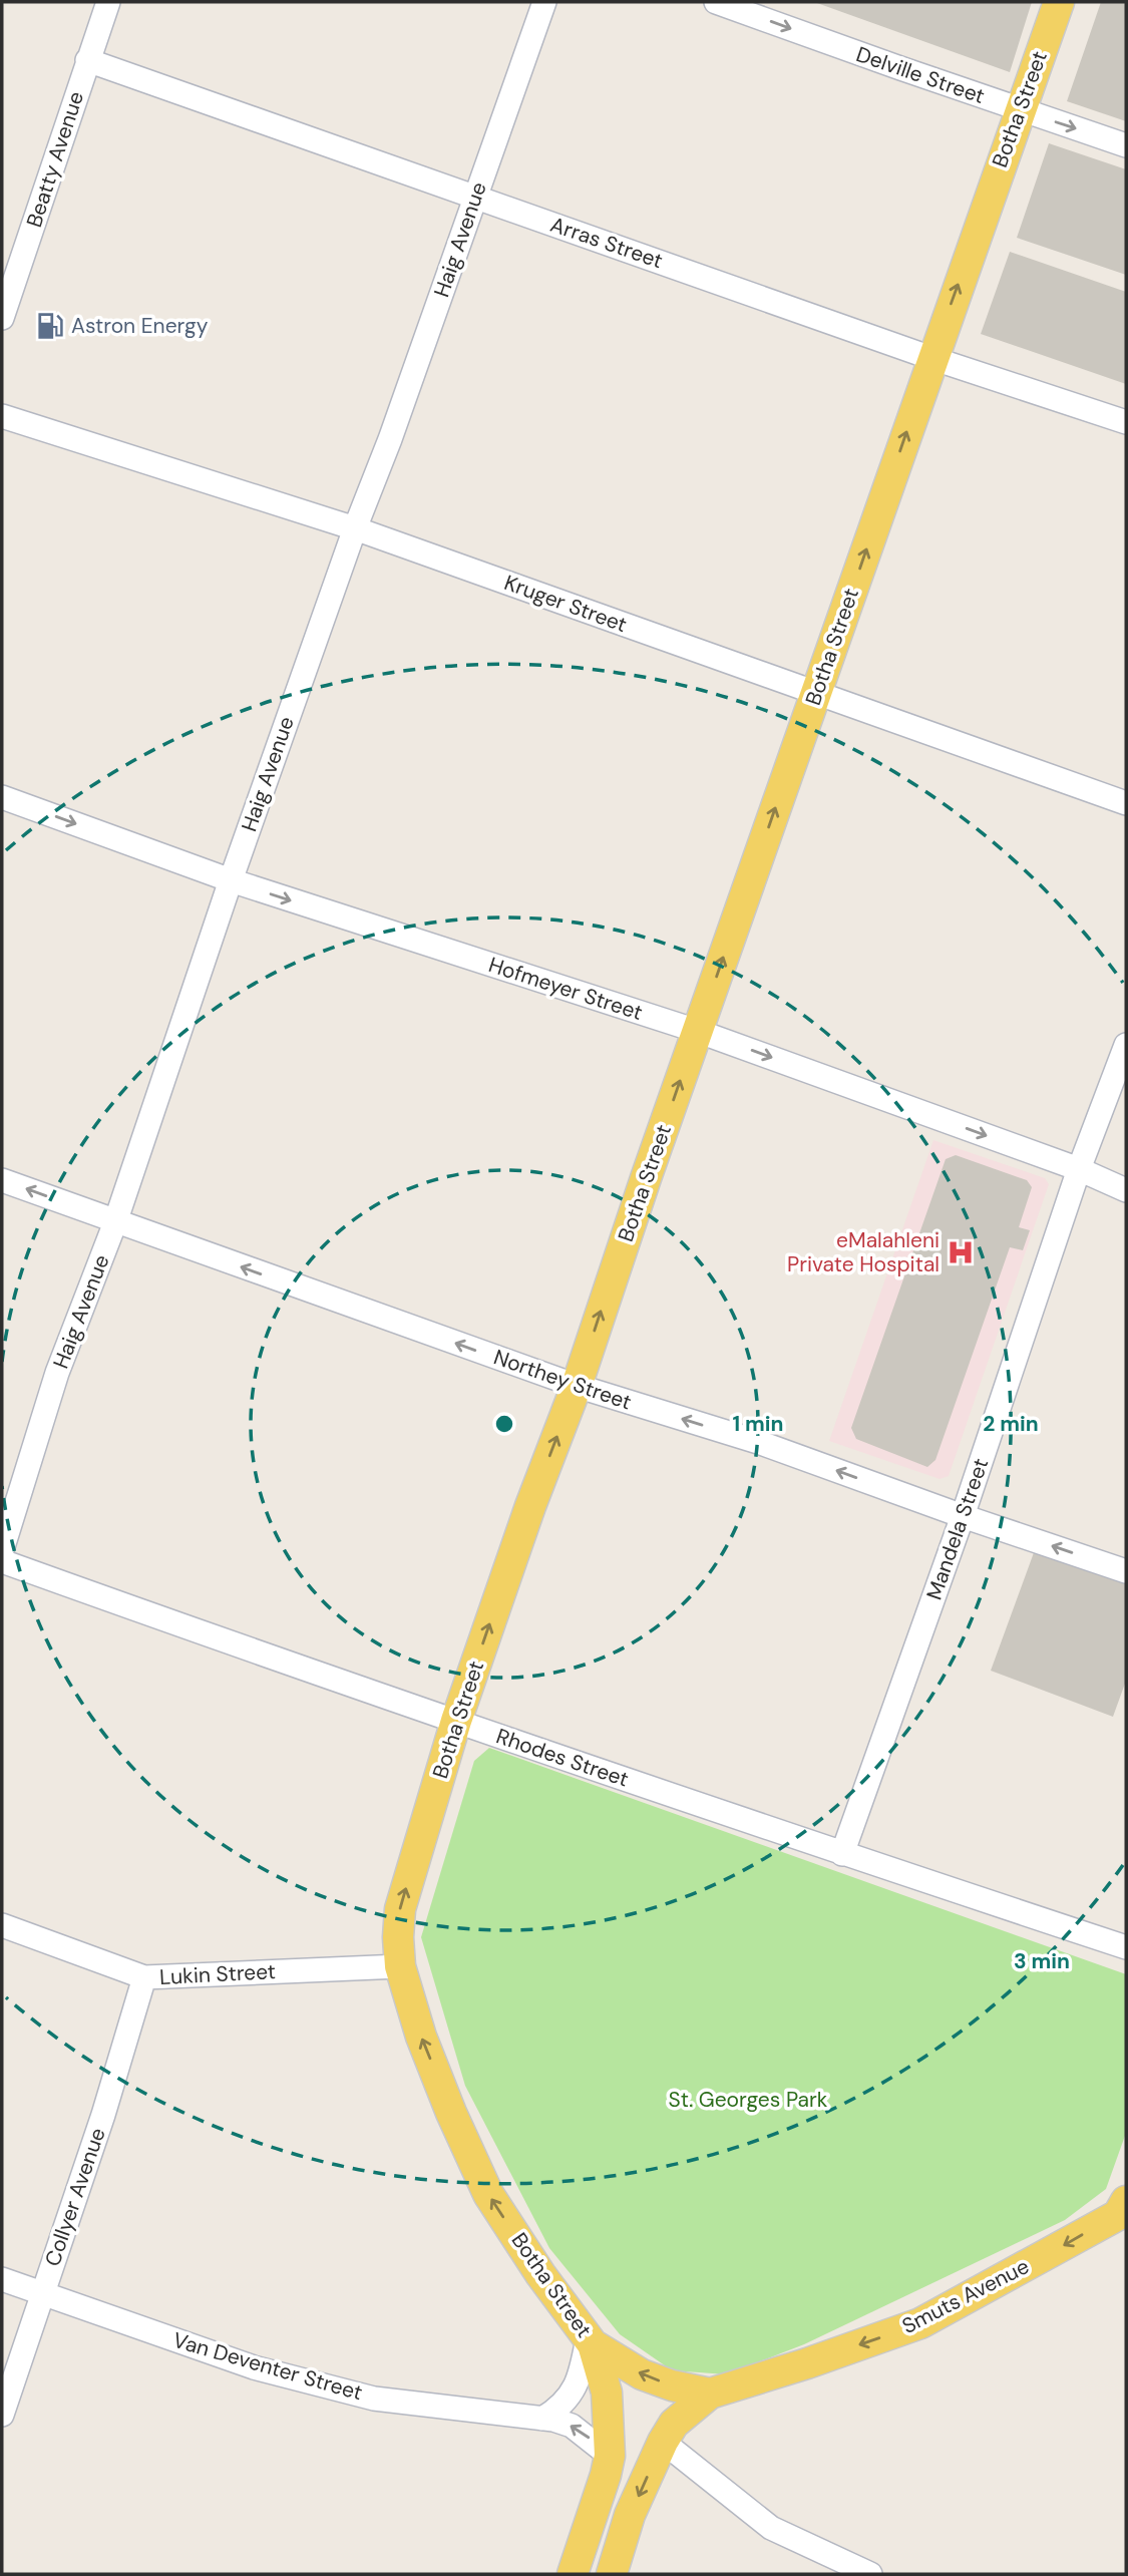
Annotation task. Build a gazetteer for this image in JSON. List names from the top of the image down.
{
  "streets": {
    "main road": ["Botha Street", "Smuts Avenue"],
    "street": [
      "Delville Street",
      "Beatty Avenue",
      "Haig Avenue",
      "Arras Street",
      "Kruger Street",
      "Hofmeyer Street",
      "Northey Street",
      "Mandela Street",
      "Rhodes Street",
      "Lukin Street",
      "Collyer Avenue",
      "Van Deventer Street"
    ]
  },
  "crossings": [
    ["Delville Street", "Botha Street"],
    ["Botha Street", "Arras Street"],
    ["Botha Street", "Kruger Street"],
    ["Botha Street", "Hofmeyer Street"],
    ["Botha Street", "Northey Street"],
    ["Botha Street", "Rhodes Street"],
    ["Botha Street", "Lukin Street"],
    ["Beatty Avenue", "Arras Street"],
    ["Haig Avenue", "Arras Street"],
    ["Haig Avenue", "Kruger Street"],
    ["Haig Avenue", "Hofmeyer Street"],
    ["Haig Avenue", "Northey Street"],
    ["Hofmeyer Street", "Mandela Street"],
    ["Northey Street", "Mandela Street"],
    ["Mandela Street", "Rhodes Street"],
    ["Lukin Street", "Collyer Avenue"],
    ["Collyer Avenue", "Van Deventer Street"]
  ],
  "one_way": [
    "Delville Street",
    "Botha Street",
    "Hofmeyer Street",
    "Northey Street",
    "Smuts Avenue"
  ],
  "parks": ["St. Georges Park"],
  "places": {
    "fuel station": ["Astron Energy"],
    "hospital": ["eMalahleni Private Hospital"]
  },
  "rings": ["1 min", "2 min", "3 min"]
}
